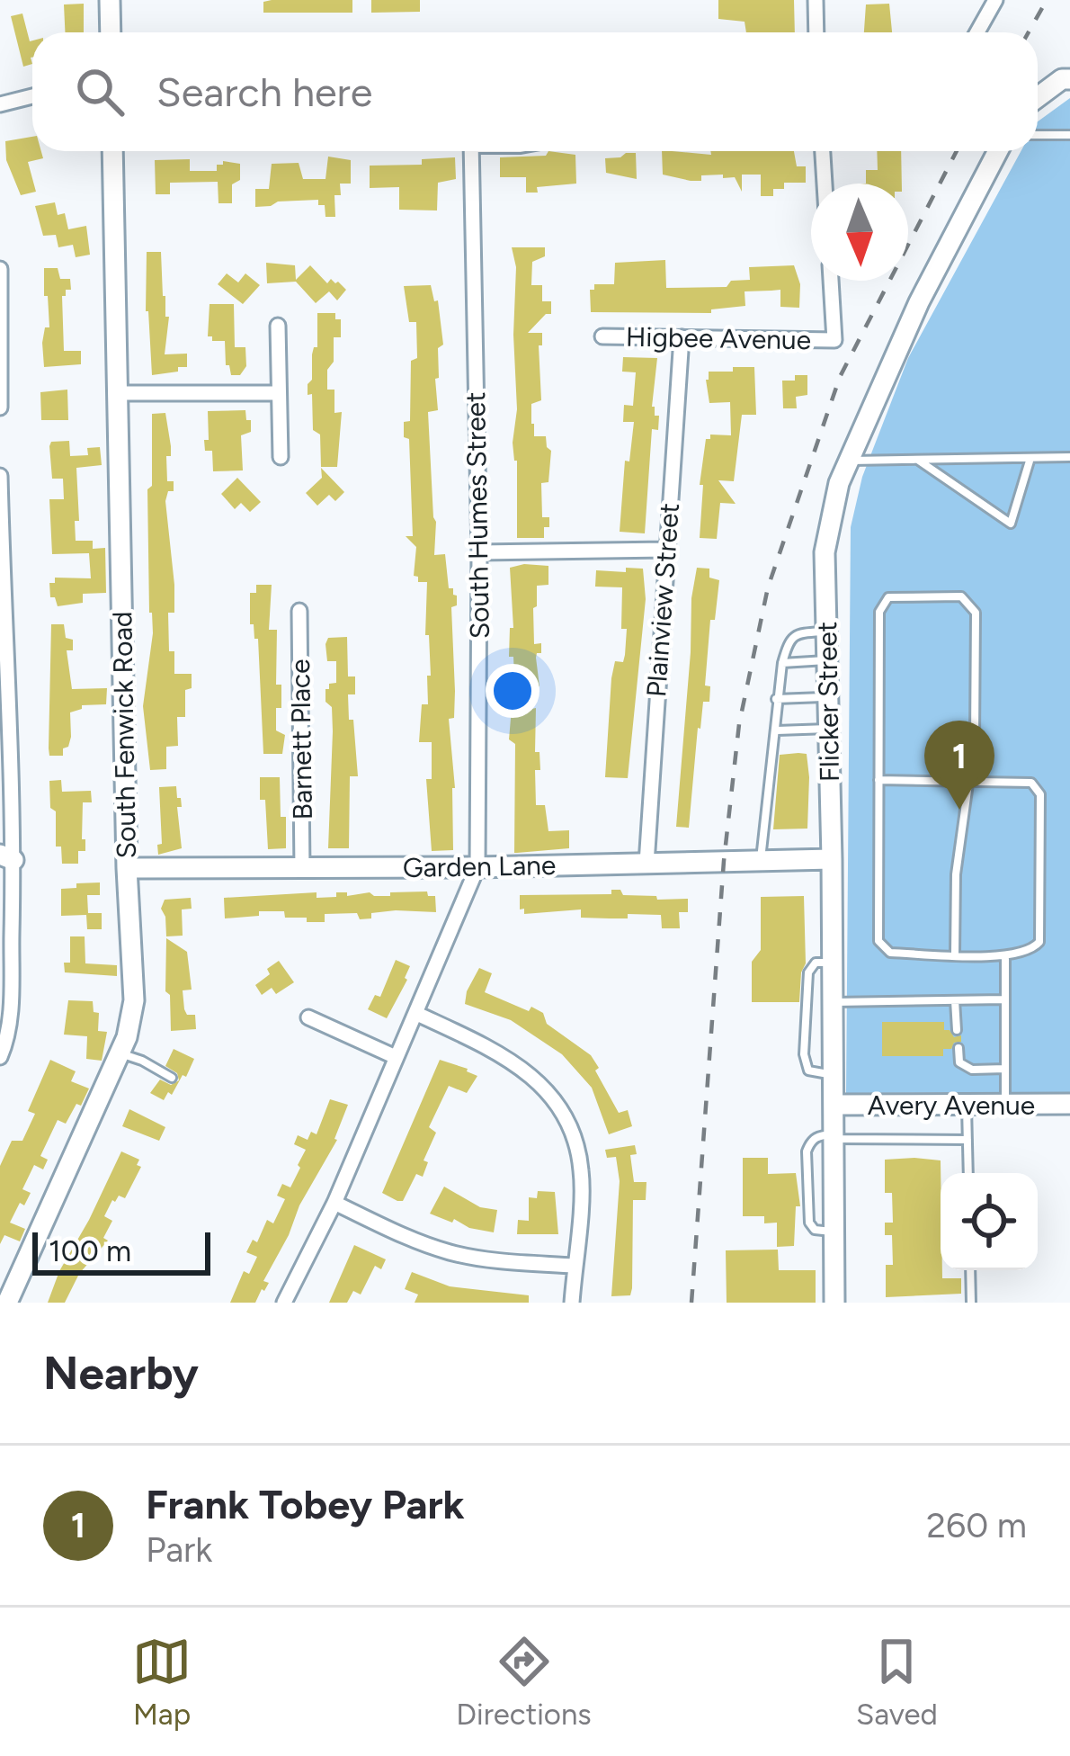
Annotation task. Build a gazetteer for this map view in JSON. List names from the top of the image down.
{
  "streets": {
    "street": [
      "Higbee Avenue",
      "South Humes Street",
      "Plainview Street",
      "Flicker Street",
      "South Fenwick Road",
      "Barnett Place",
      "Garden Lane",
      "Avery Avenue"
    ]
  },
  "crossings": [
    ["Higbee Avenue", "Plainview Street"],
    ["South Humes Street", "Garden Lane"],
    ["Plainview Street", "Garden Lane"],
    ["Flicker Street", "Garden Lane"],
    ["Flicker Street", "Avery Avenue"],
    ["South Fenwick Road", "Garden Lane"],
    ["Barnett Place", "Garden Lane"]
  ],
  "scale_bar": "100 m",
  "north": "bottom",
  "page": {
    "search": "Search here",
    "pins": "1",
    "scale": "100 m",
    "heading": "Nearby",
    "list": [
      {
        "mark": "1",
        "name": "Frank Tobey Park",
        "note": "Park",
        "value": "260 m"
      }
    ],
    "nav": ["Map", "Directions", "Saved"]
  }
}
